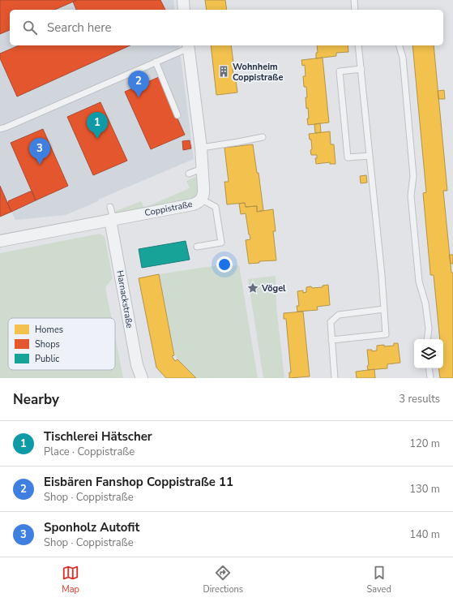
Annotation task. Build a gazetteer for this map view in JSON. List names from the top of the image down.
{
  "streets": {
    "street": ["Coppistraße", "Harnackstraße"]
  },
  "crossings": [
    ["Coppistraße", "Harnackstraße"]
  ],
  "places": {
    "building": ["Wohnheim Coppistraße"],
    "place": ["Vögel"]
  },
  "legend": ["Homes", "Shops", "Public"],
  "page": {
    "search": "Search here",
    "pins": ["2", "1", "3"],
    "heading": ["Nearby", "3 results"],
    "list": [
      {
        "mark": "1",
        "name": "Tischlerei Hätscher",
        "note": "Place · Coppistraße",
        "value": "120 m"
      },
      {
        "mark": "2",
        "name": "Eisbären Fanshop Coppistraße 11",
        "note": "Shop · Coppistraße",
        "value": "130 m"
      },
      {
        "mark": "3",
        "name": "Sponholz Autofit",
        "note": "Shop · Coppistraße",
        "value": "140 m"
      }
    ],
    "nav": ["Map", "Directions", "Saved"]
  }
}
